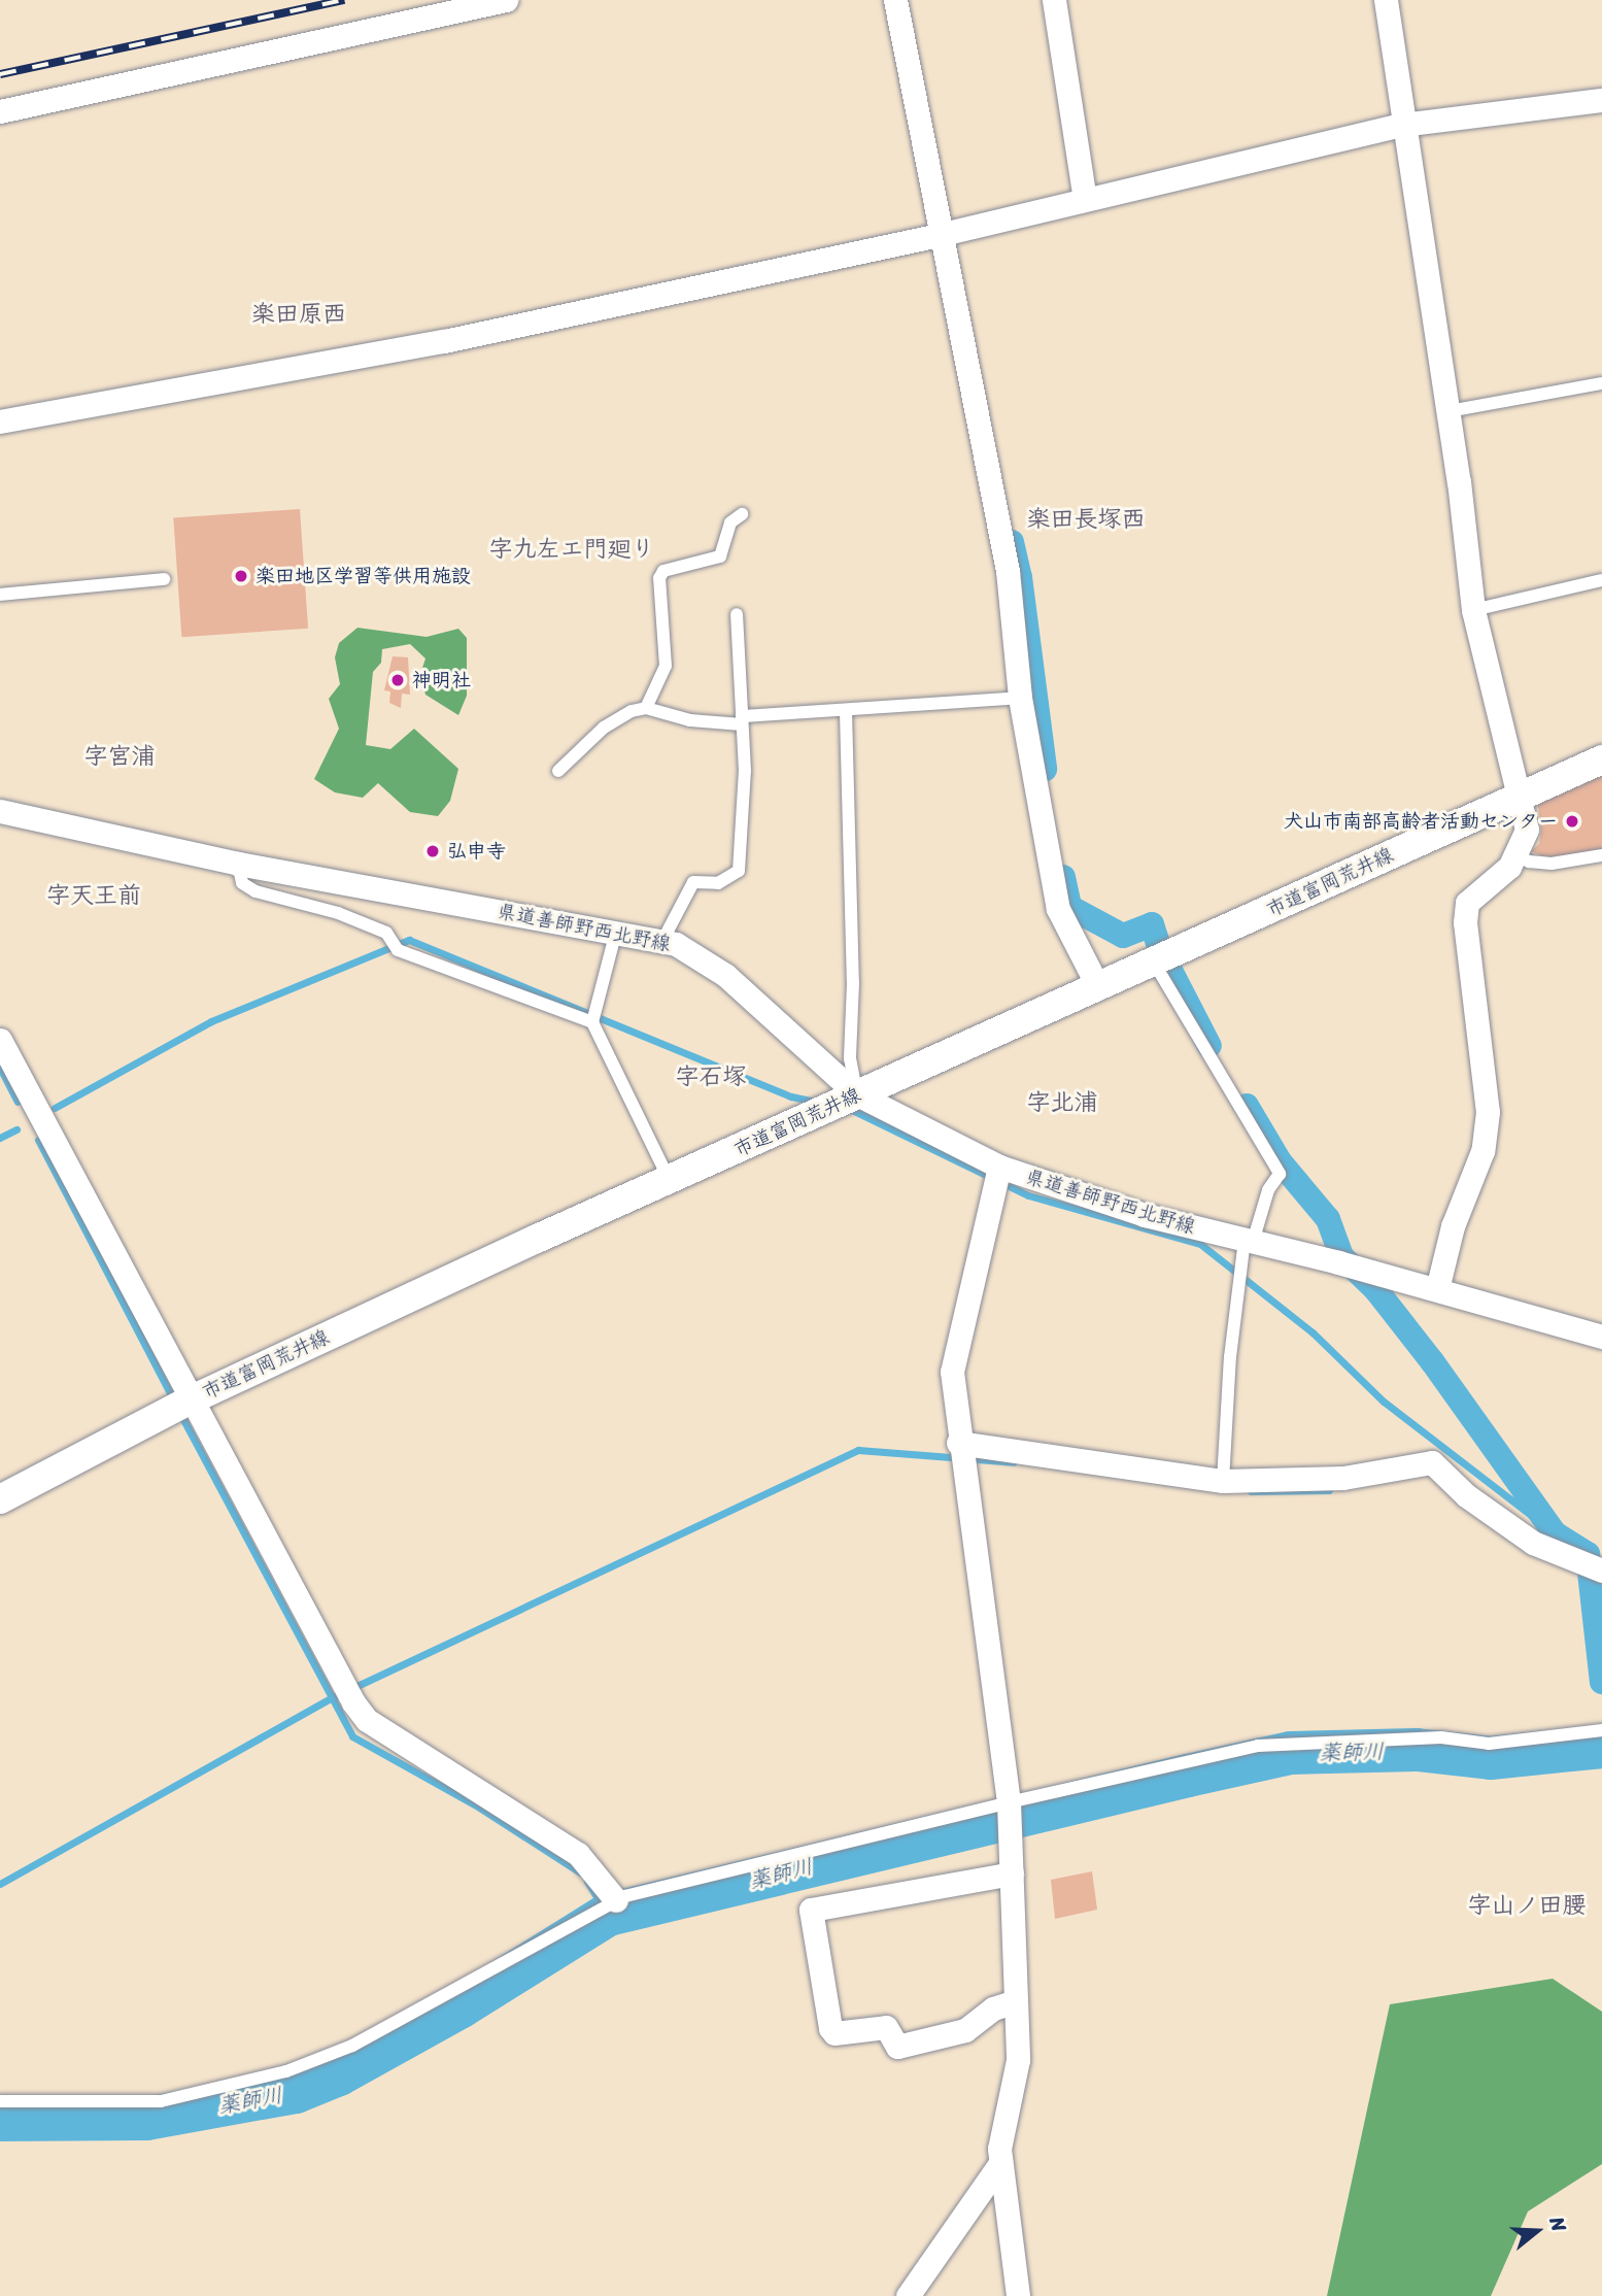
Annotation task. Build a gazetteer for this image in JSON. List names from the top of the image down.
{
  "streets": {
    "street": ["市道富岡荒井線", "県道善師野西北野線"]
  },
  "crossings": [
    ["市道富岡荒井線", "県道善師野西北野線"]
  ],
  "districts": [
    "楽田原西",
    "楽田長塚西",
    "字九左エ門廻り",
    "字宮浦",
    "字天王前",
    "字石塚",
    "字北浦",
    "字山ノ田腰"
  ],
  "water": ["薬師川"],
  "places": [
    "楽田地区学習等供用施設",
    "神明社",
    "犬山市南部高齢者活動センター",
    "弘申寺"
  ],
  "north": "right"
}
